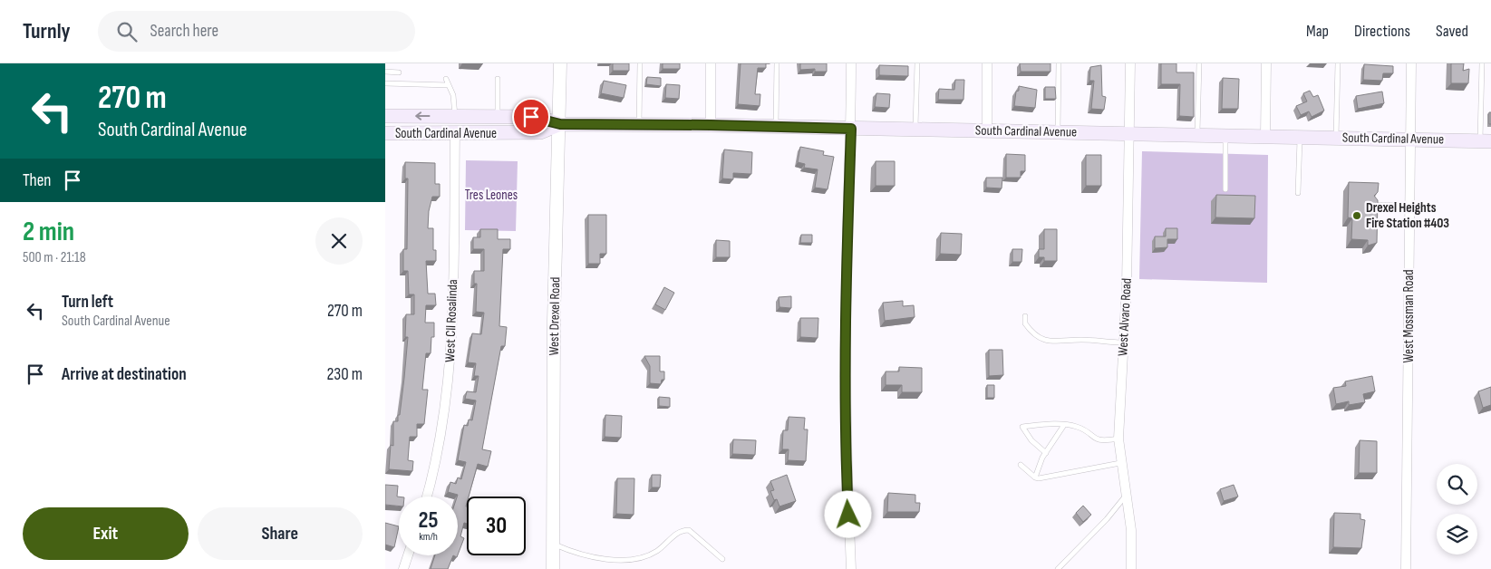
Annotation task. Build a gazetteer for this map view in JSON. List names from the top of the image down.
{
  "streets": {
    "main road": ["South Cardinal Avenue"],
    "street": [
      "West Drexel Road",
      "West Mossman Road",
      "West Alvaro Road",
      "West Cll Rosalinda"
    ]
  },
  "crossings": [
    ["South Cardinal Avenue", "West Drexel Road"],
    ["South Cardinal Avenue", "West Mossman Road"],
    ["South Cardinal Avenue", "West Alvaro Road"],
    ["South Cardinal Avenue", "West Cll Rosalinda"]
  ],
  "parks": ["Tres Leones"],
  "places": ["Drexel Heights Fire Station #403"],
  "page": {
    "header": "Turnly",
    "search": "Search here",
    "nav": ["Map", "Directions", "Saved"],
    "turn": ["270 m", "South Cardinal Avenue"],
    "then": "Then",
    "heading": ["2 min", "500 m · 21:18"],
    "list": [
      {
        "name": "Turn left",
        "note": "South Cardinal Avenue",
        "value": "270 m"
      },
      {
        "name": "Arrive at destination",
        "value": "230 m"
      }
    ],
    "speed": "25 km/h",
    "limit": "30",
    "buttons": ["Exit", "Share"]
  }
}
